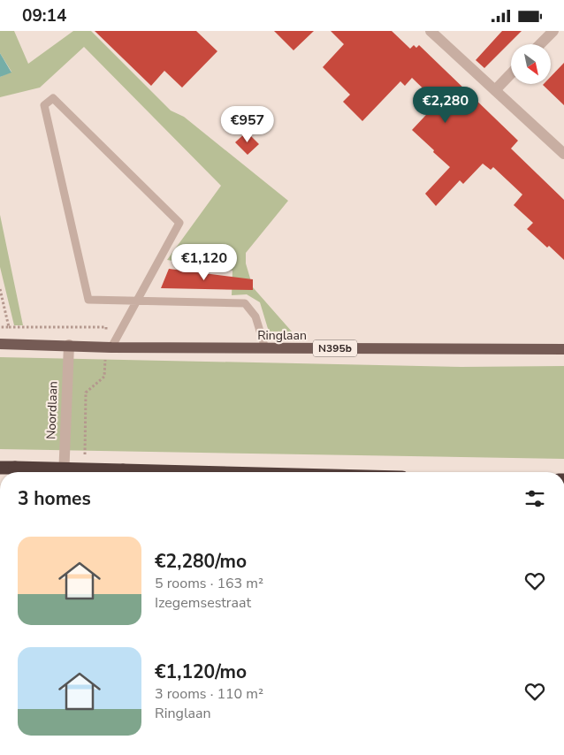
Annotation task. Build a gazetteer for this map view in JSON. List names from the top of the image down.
{
  "streets": {
    "main road": ["Ringlaan", "N395b"],
    "street": ["Noordlaan"]
  },
  "crossings": [
    ["Ringlaan", "Noordlaan"]
  ],
  "north": "bottom right",
  "page": {
    "status": "09:14",
    "price": ["€2,280", "€957", "€1,120"],
    "heading": "3 homes",
    "list": [
      {
        "name": "€2,280/mo",
        "note": "5 rooms · 163 m² · Izegemsestraat"
      },
      {
        "name": "€1,120/mo",
        "note": "3 rooms · 110 m² · Ringlaan"
      }
    ]
  }
}
